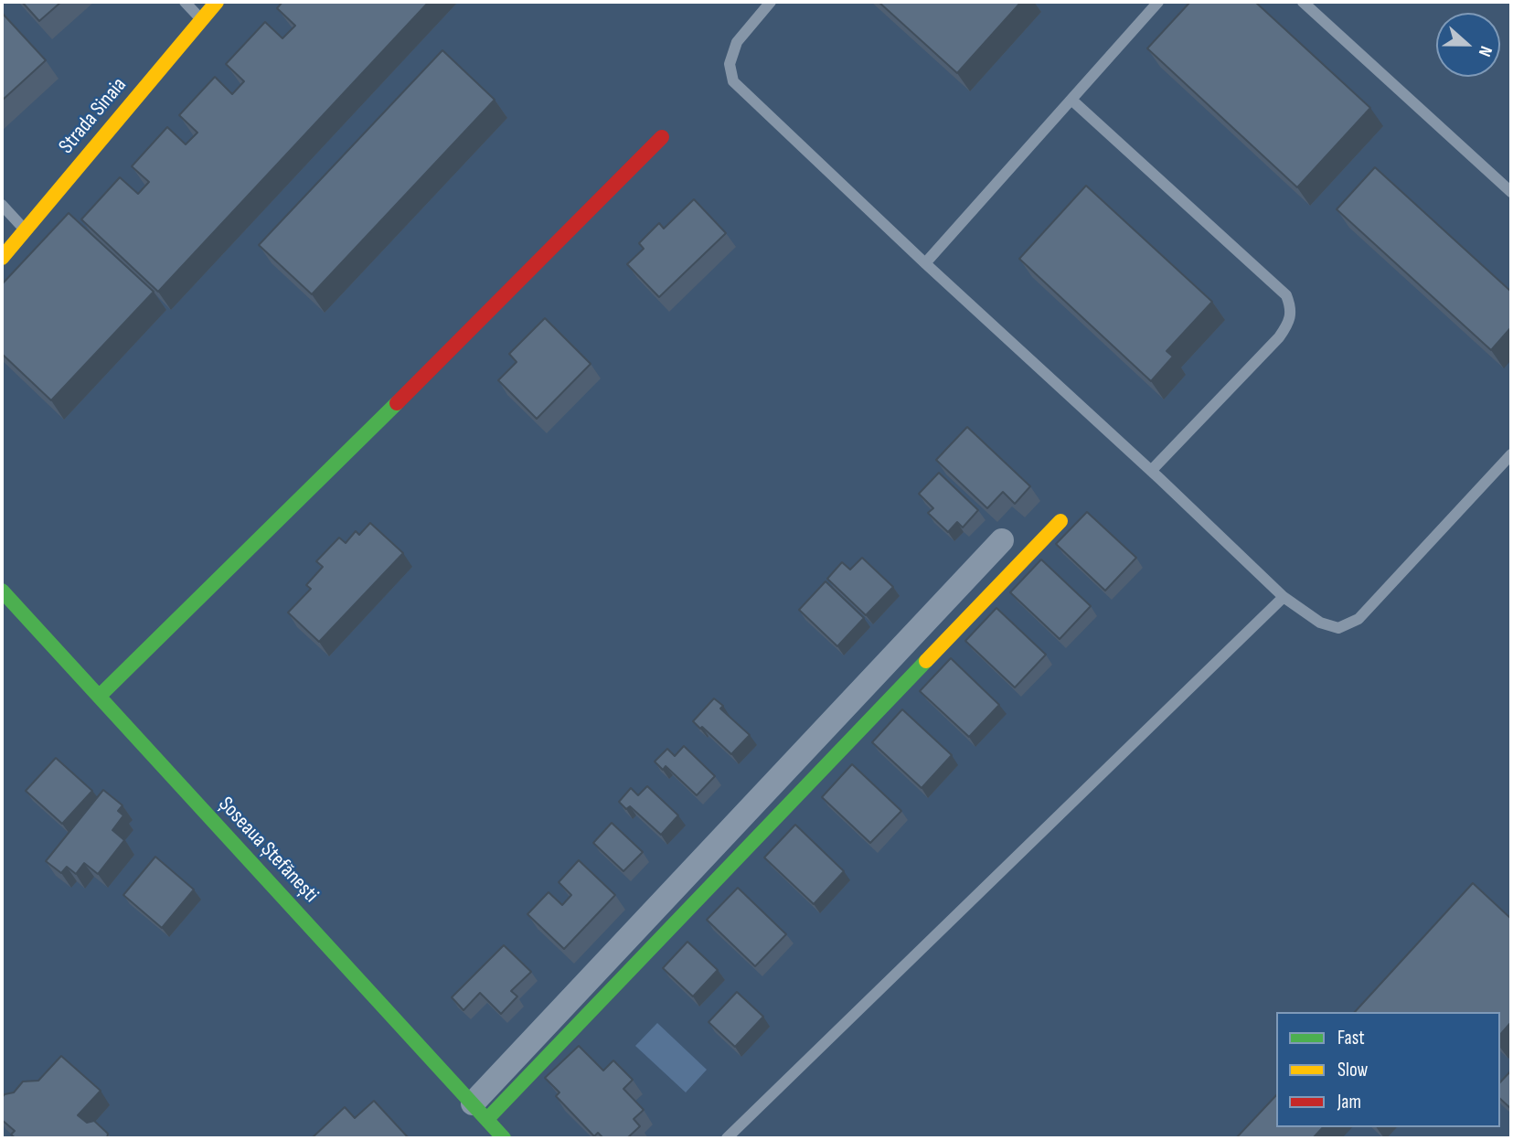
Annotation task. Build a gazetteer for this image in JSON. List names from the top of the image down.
{
  "streets": {
    "street": ["Strada Sinaia", "Șoseaua Ștefănești"]
  },
  "legend": ["Fast", "Slow", "Jam"],
  "north": "right"
}
